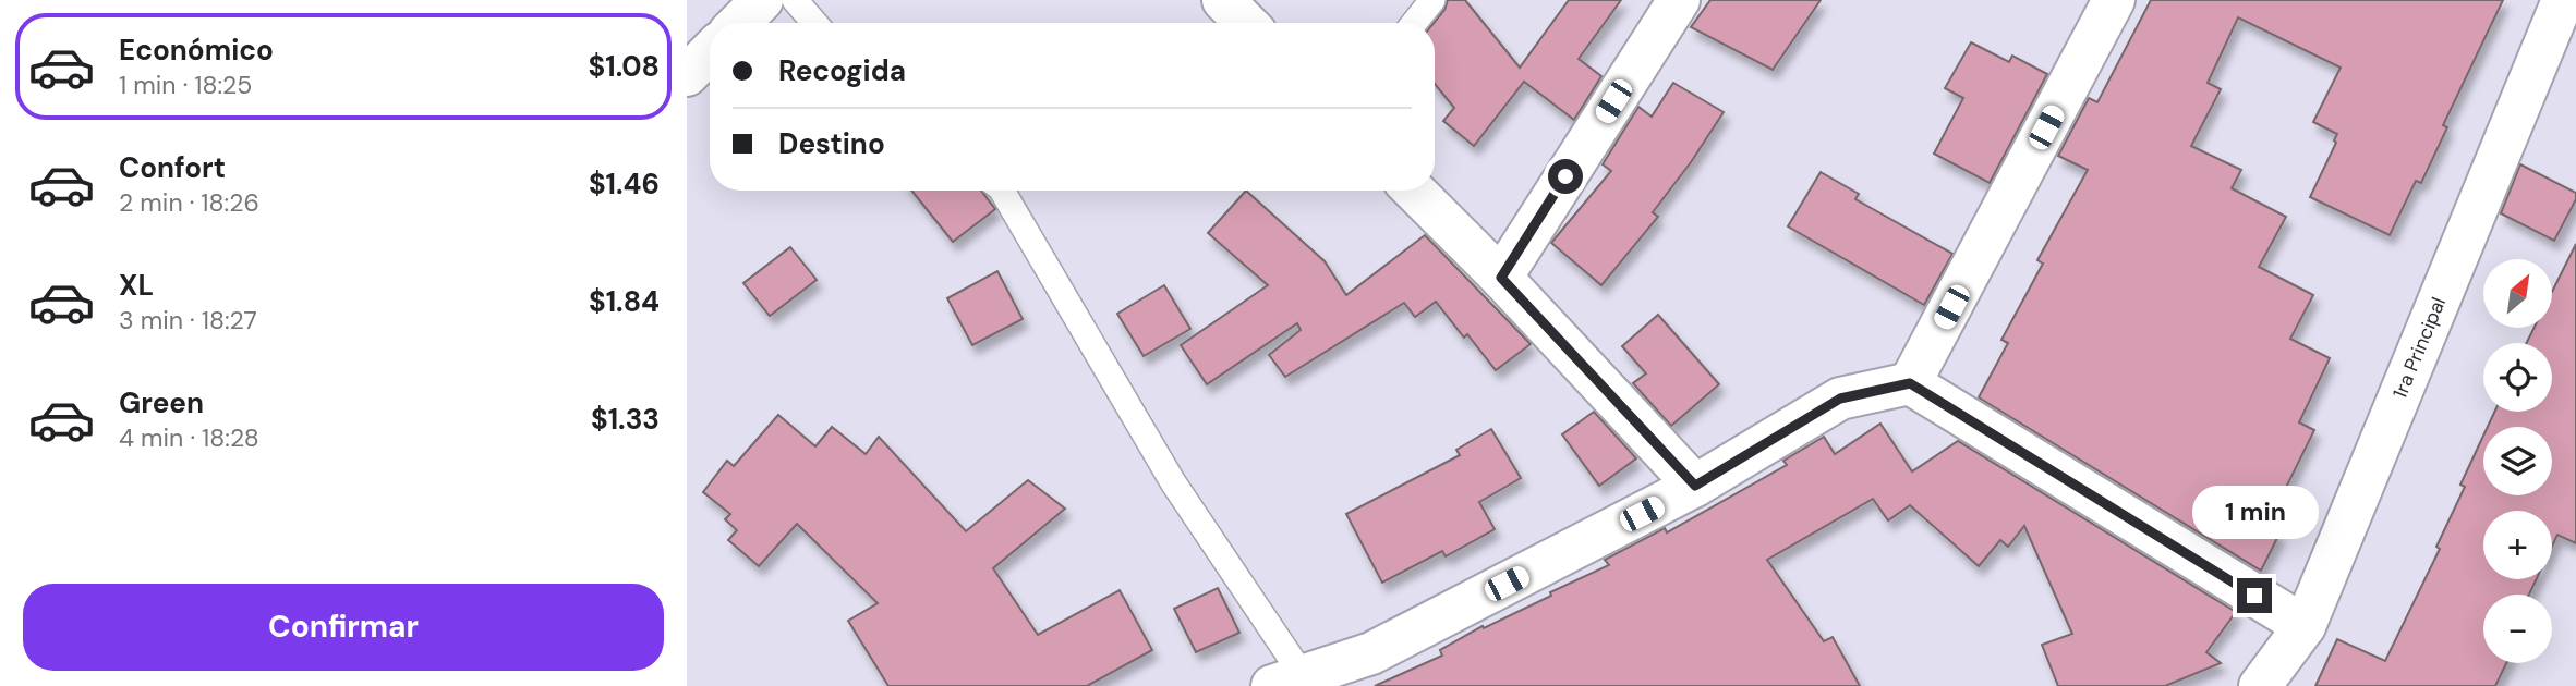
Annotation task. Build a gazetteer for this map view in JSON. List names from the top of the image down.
{
  "streets": {
    "street": ["1ra Principal"]
  },
  "north": "top right",
  "page": {
    "list": [
      {
        "name": "Económico",
        "note": "1 min · 18:25",
        "value": "$1.08"
      },
      {
        "name": "Confort",
        "note": "2 min · 18:26",
        "value": "$1.46"
      },
      {
        "name": "XL",
        "note": "3 min · 18:27",
        "value": "$1.84"
      },
      {
        "name": "Green",
        "note": "4 min · 18:28",
        "value": "$1.33"
      }
    ],
    "banner": ["Recogida", "Destino"],
    "map_buttons": ["+", "−"],
    "bubble": "1 min",
    "buttons": "Confirmar"
  }
}
